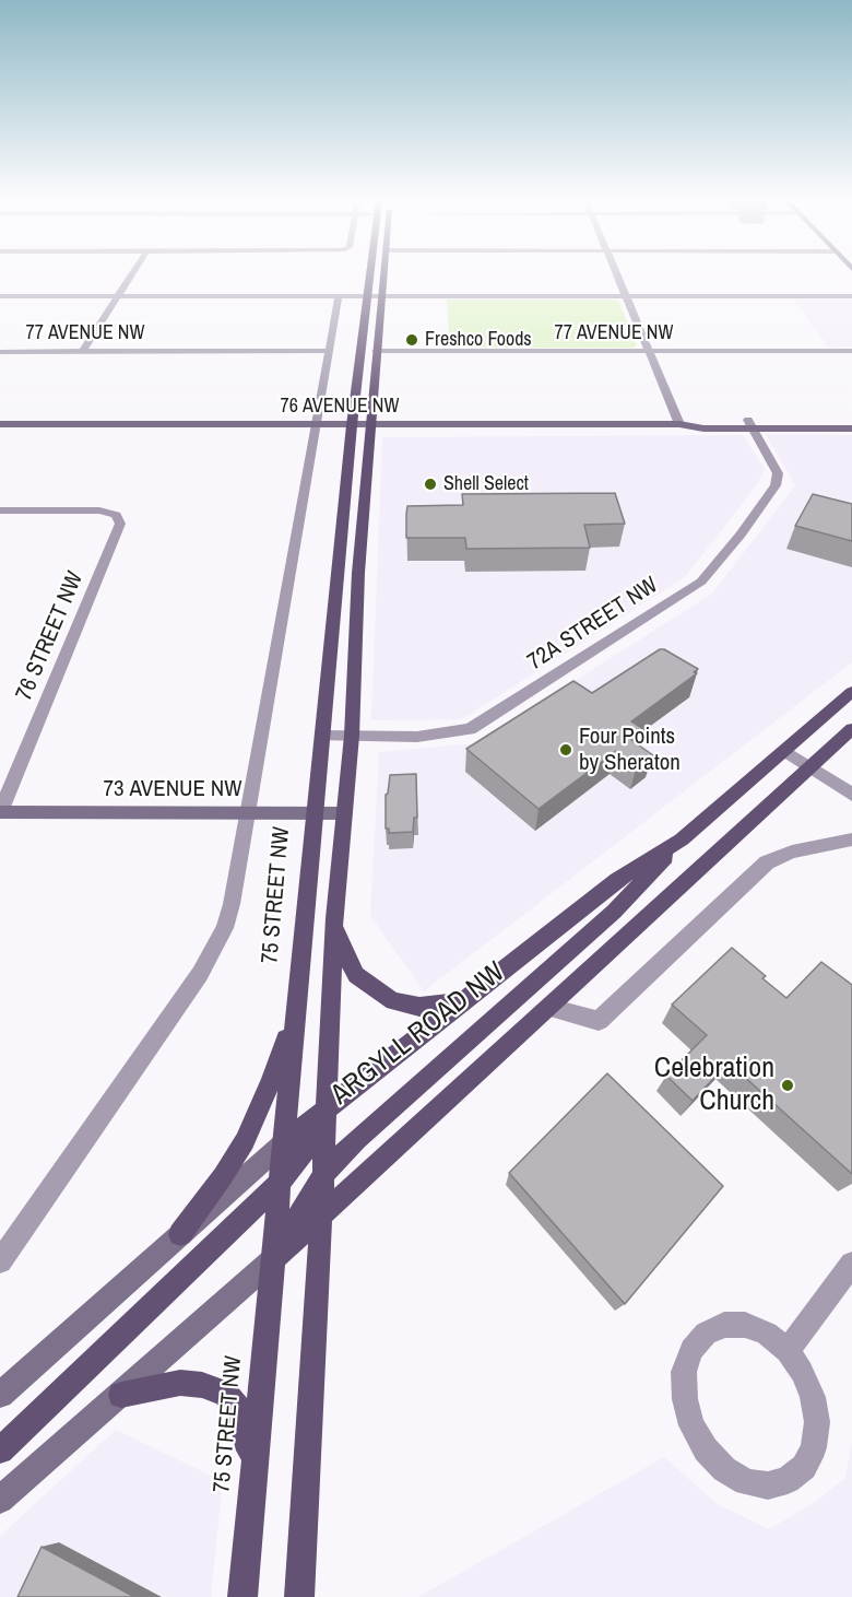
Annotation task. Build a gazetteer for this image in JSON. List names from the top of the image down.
{
  "streets": {
    "main road": ["75 STREET NW", "ARGYLL ROAD NW"],
    "street": [
      "77 AVENUE NW",
      "76 AVENUE NW",
      "72A STREET NW",
      "76 STREET NW",
      "73 AVENUE NW"
    ]
  },
  "crossings": [
    ["77 AVENUE NW", "75 STREET NW"],
    ["76 AVENUE NW", "72A STREET NW"],
    ["76 AVENUE NW", "75 STREET NW"],
    ["72A STREET NW", "75 STREET NW"],
    ["76 STREET NW", "73 AVENUE NW"],
    ["73 AVENUE NW", "75 STREET NW"],
    ["75 STREET NW", "ARGYLL ROAD NW"]
  ],
  "places": [
    "Freshco Foods",
    "Shell Select",
    "Four Points by Sheraton",
    "Celebration Church"
  ]
}
